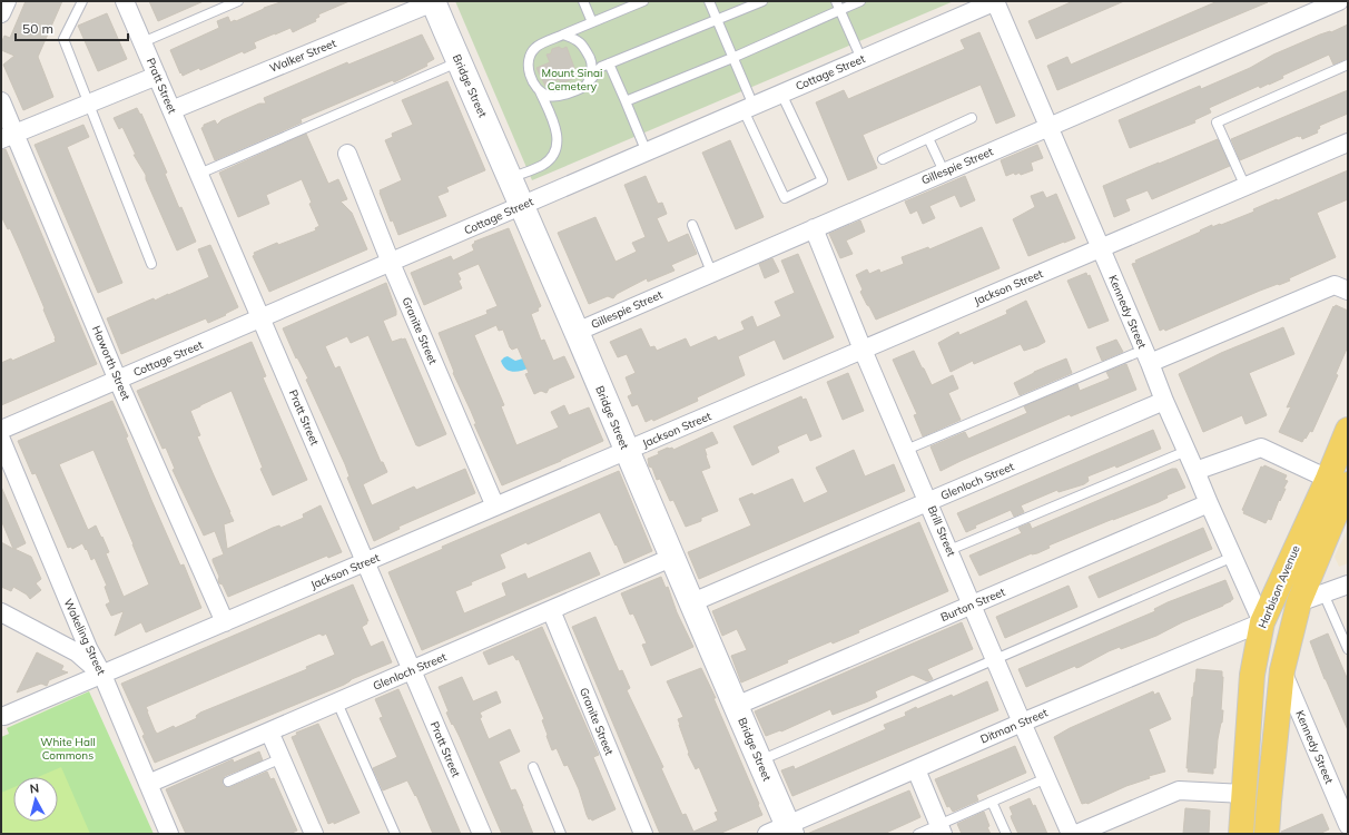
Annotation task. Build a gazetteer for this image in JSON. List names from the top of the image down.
{
  "streets": {
    "main road": ["Bridge Street", "Harbison Avenue"],
    "street": [
      "Walker Street",
      "Cottage Street",
      "Pratt Street",
      "Gillespie Street",
      "Jackson Street",
      "Kennedy Street",
      "Granite Street",
      "Haworth Street",
      "Glenloch Street",
      "Brill Street",
      "Burton Street",
      "Wakeling Street",
      "Ditman Street"
    ]
  },
  "crossings": [
    ["Walker Street", "Pratt Street"],
    ["Walker Street", "Bridge Street"],
    ["Cottage Street", "Pratt Street"],
    ["Cottage Street", "Bridge Street"],
    ["Cottage Street", "Kennedy Street"],
    ["Cottage Street", "Granite Street"],
    ["Cottage Street", "Haworth Street"],
    ["Pratt Street", "Jackson Street"],
    ["Pratt Street", "Glenloch Street"],
    ["Bridge Street", "Gillespie Street"],
    ["Bridge Street", "Jackson Street"],
    ["Bridge Street", "Glenloch Street"],
    ["Bridge Street", "Burton Street"],
    ["Bridge Street", "Ditman Street"],
    ["Gillespie Street", "Kennedy Street"],
    ["Gillespie Street", "Brill Street"],
    ["Jackson Street", "Kennedy Street"],
    ["Jackson Street", "Granite Street"],
    ["Jackson Street", "Haworth Street"],
    ["Jackson Street", "Brill Street"],
    ["Jackson Street", "Wakeling Street"],
    ["Kennedy Street", "Glenloch Street"],
    ["Kennedy Street", "Harbison Avenue"],
    ["Kennedy Street", "Burton Street"],
    ["Kennedy Street", "Ditman Street"],
    ["Granite Street", "Glenloch Street"],
    ["Glenloch Street", "Brill Street"],
    ["Glenloch Street", "Wakeling Street"],
    ["Brill Street", "Burton Street"],
    ["Brill Street", "Ditman Street"],
    ["Harbison Avenue", "Ditman Street"]
  ],
  "parks": ["Mount Sinai Cemetery", "White Hall Commons"],
  "scale_bar": "50 m",
  "north": "top"
}
